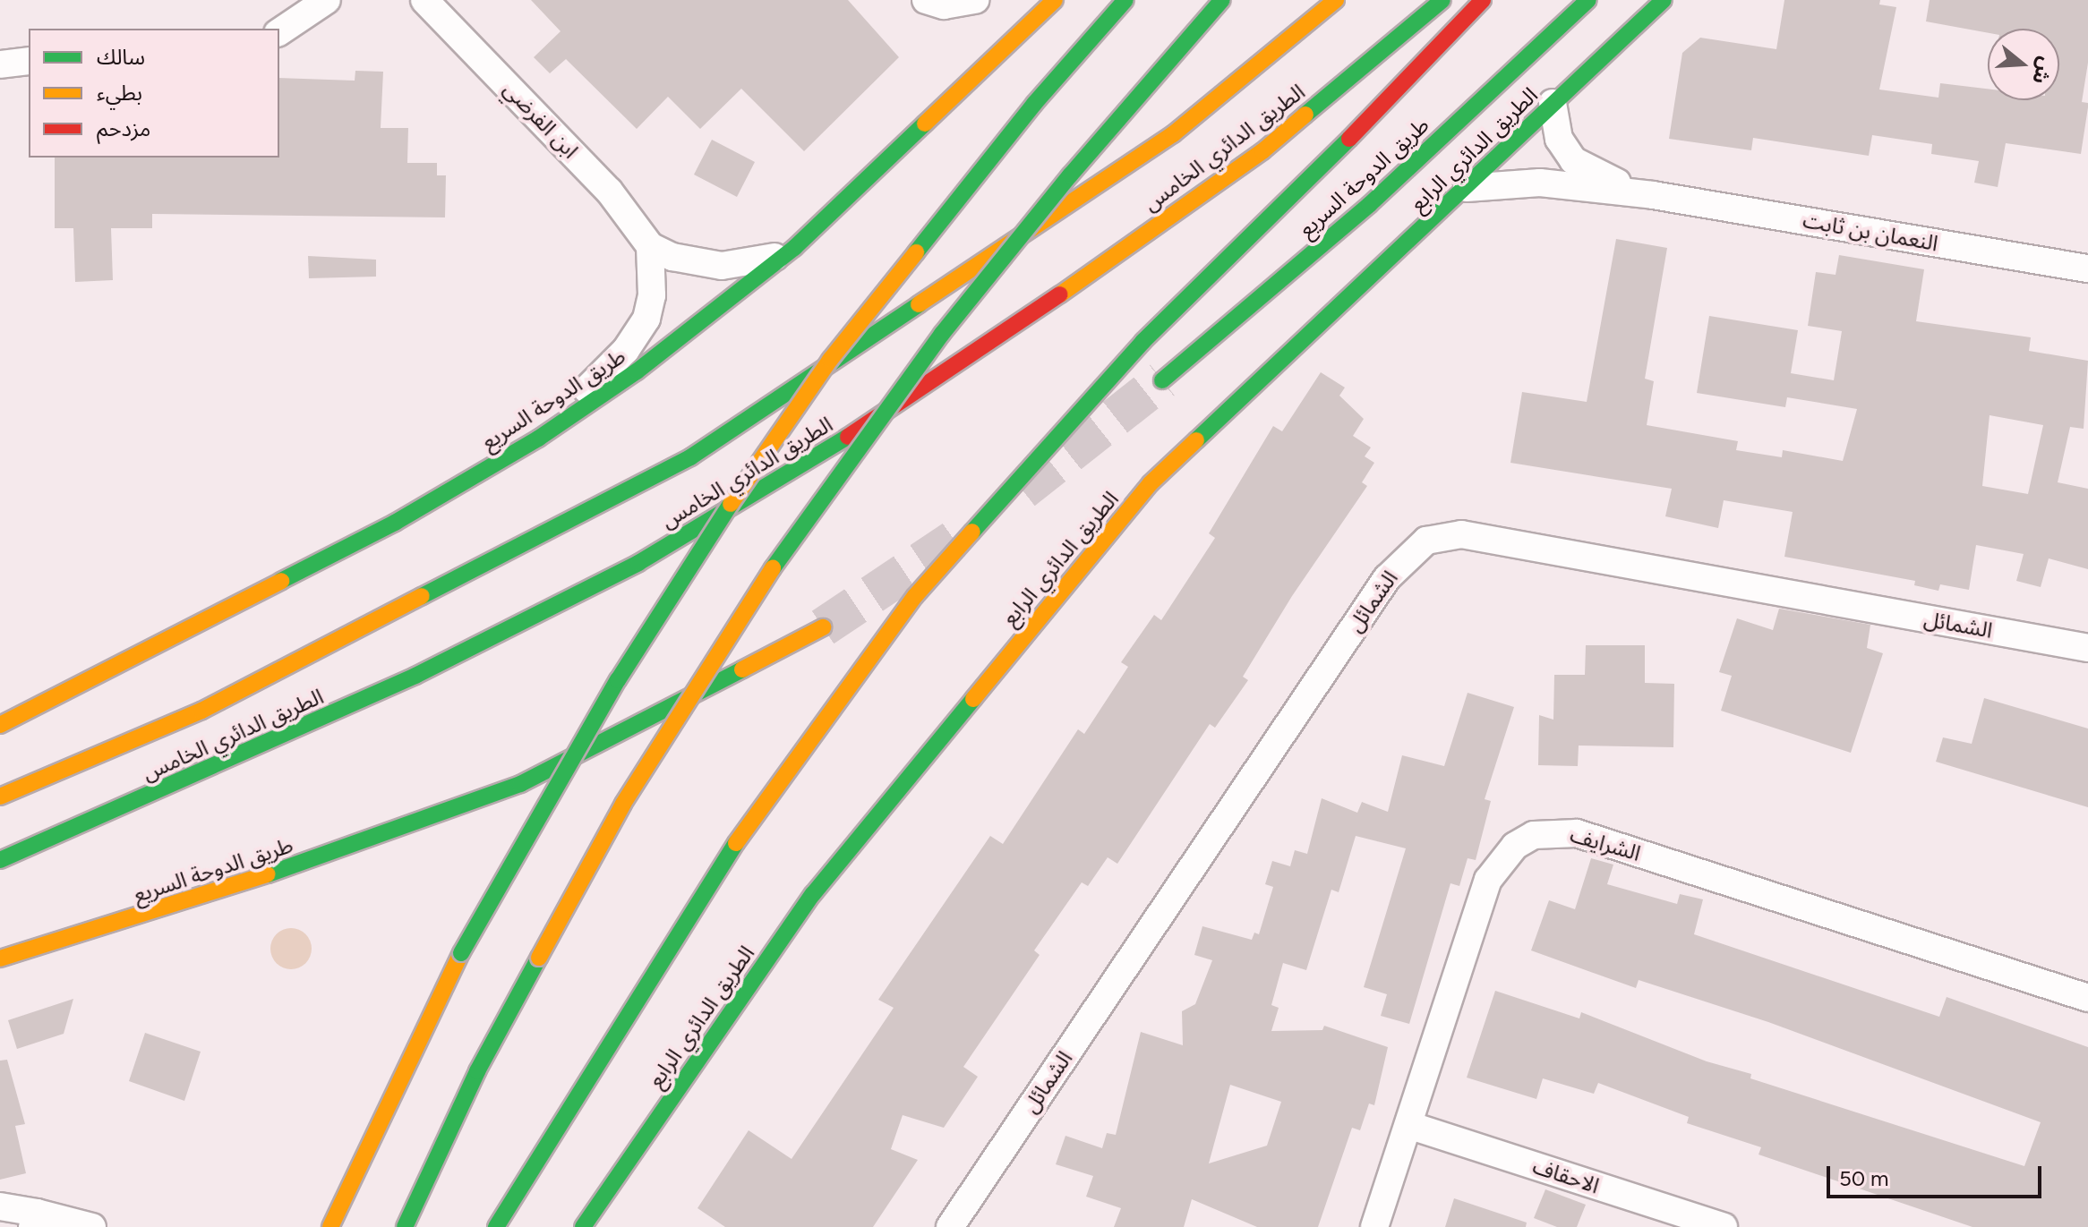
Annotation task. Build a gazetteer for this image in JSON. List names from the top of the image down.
{
  "streets": {
    "main road": ["الطريق الدائري الخامس", "الطريق الدائري الرابع", "طريق الدوحة السريع"],
    "street": [
      "ابن الفرضي",
      "النعمان بن ثابت",
      "الشمائل",
      "الشرايف",
      "الاحقاف"
    ]
  },
  "crossings": [
    ["الطريق الدائري الرابع", "النعمان بن ثابت"],
    ["الشرايف", "الاحقاف"]
  ],
  "legend": ["سالك", "بطيء", "مزدحم"],
  "scale_bar": "50 m",
  "north": "right"
}
